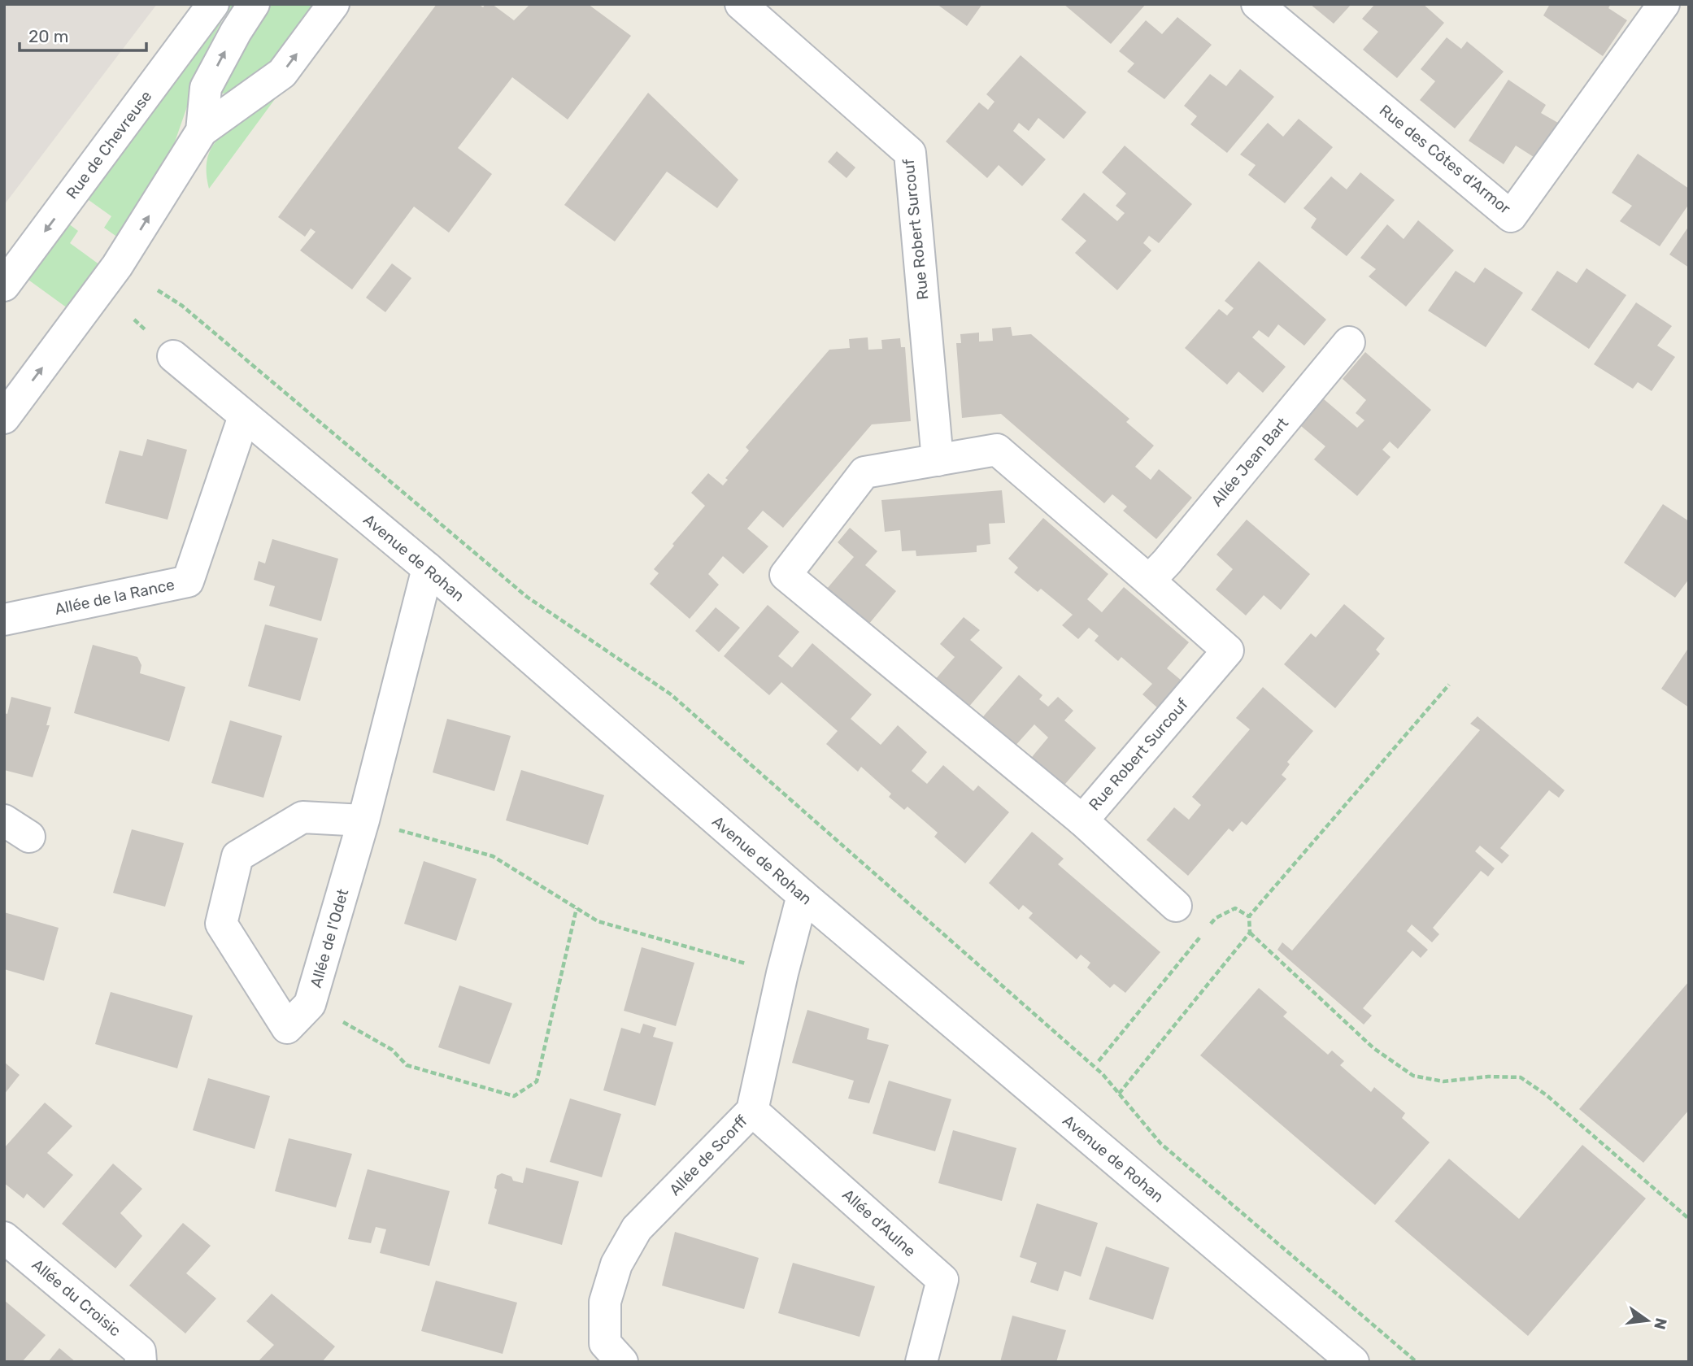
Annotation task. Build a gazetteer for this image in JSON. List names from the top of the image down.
{
  "streets": {
    "street": [
      "Rue de Chevreuse",
      "Rue des Côtes d'Armor",
      "Rue Robert Surcouf",
      "Allée Jean Bart",
      "Avenue de Rohan",
      "Allée de la Rance",
      "Allée de l'Odet",
      "Allée de Scorff",
      "Allée d'Aulne",
      "Allée du Croisic"
    ]
  },
  "crossings": [
    ["Rue Robert Surcouf", "Allée Jean Bart"],
    ["Avenue de Rohan", "Allée de la Rance"],
    ["Avenue de Rohan", "Allée de l'Odet"],
    ["Avenue de Rohan", "Allée de Scorff"],
    ["Allée de Scorff", "Allée d'Aulne"]
  ],
  "scale_bar": "20 m",
  "north": "right"
}
